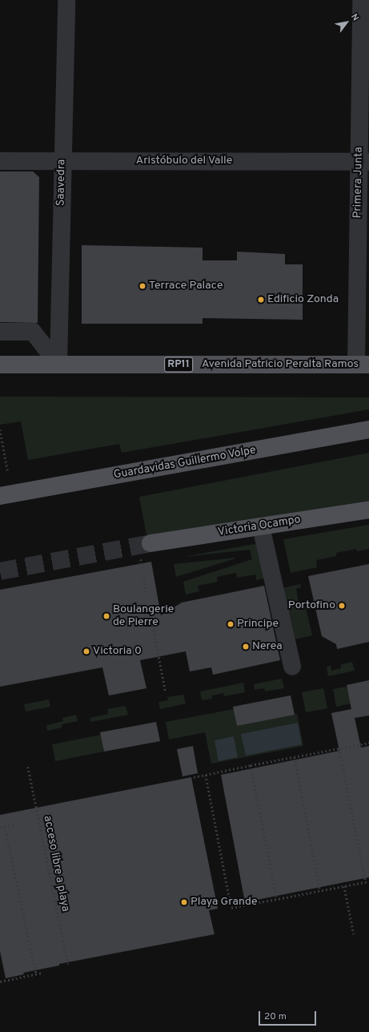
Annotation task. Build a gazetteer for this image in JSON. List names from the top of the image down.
{
  "streets": {
    "main road": [
      "RP11",
      "Avenida Patricio Peralta Ramos",
      "Guardavidas Guillermo Volpe",
      "Victoria Ocampo"
    ],
    "street": ["Aristóbulo del Valle", "Saavedra", "Primera Junta"],
    "path": ["acceso libre a playa"]
  },
  "crossings": [
    ["Aristóbulo del Valle", "Saavedra"],
    ["Aristóbulo del Valle", "Primera Junta"],
    ["Saavedra", "Avenida Patricio Peralta Ramos"],
    ["Primera Junta", "Avenida Patricio Peralta Ramos"]
  ],
  "places": [
    "Terrace Palace",
    "Edificio Zonda",
    "Portofino",
    "Boulangerie de Pierre",
    "Principe",
    "Nerea",
    "Victoria 0",
    "Playa Grande"
  ],
  "scale_bar": "20 m",
  "north": "top right"
}
